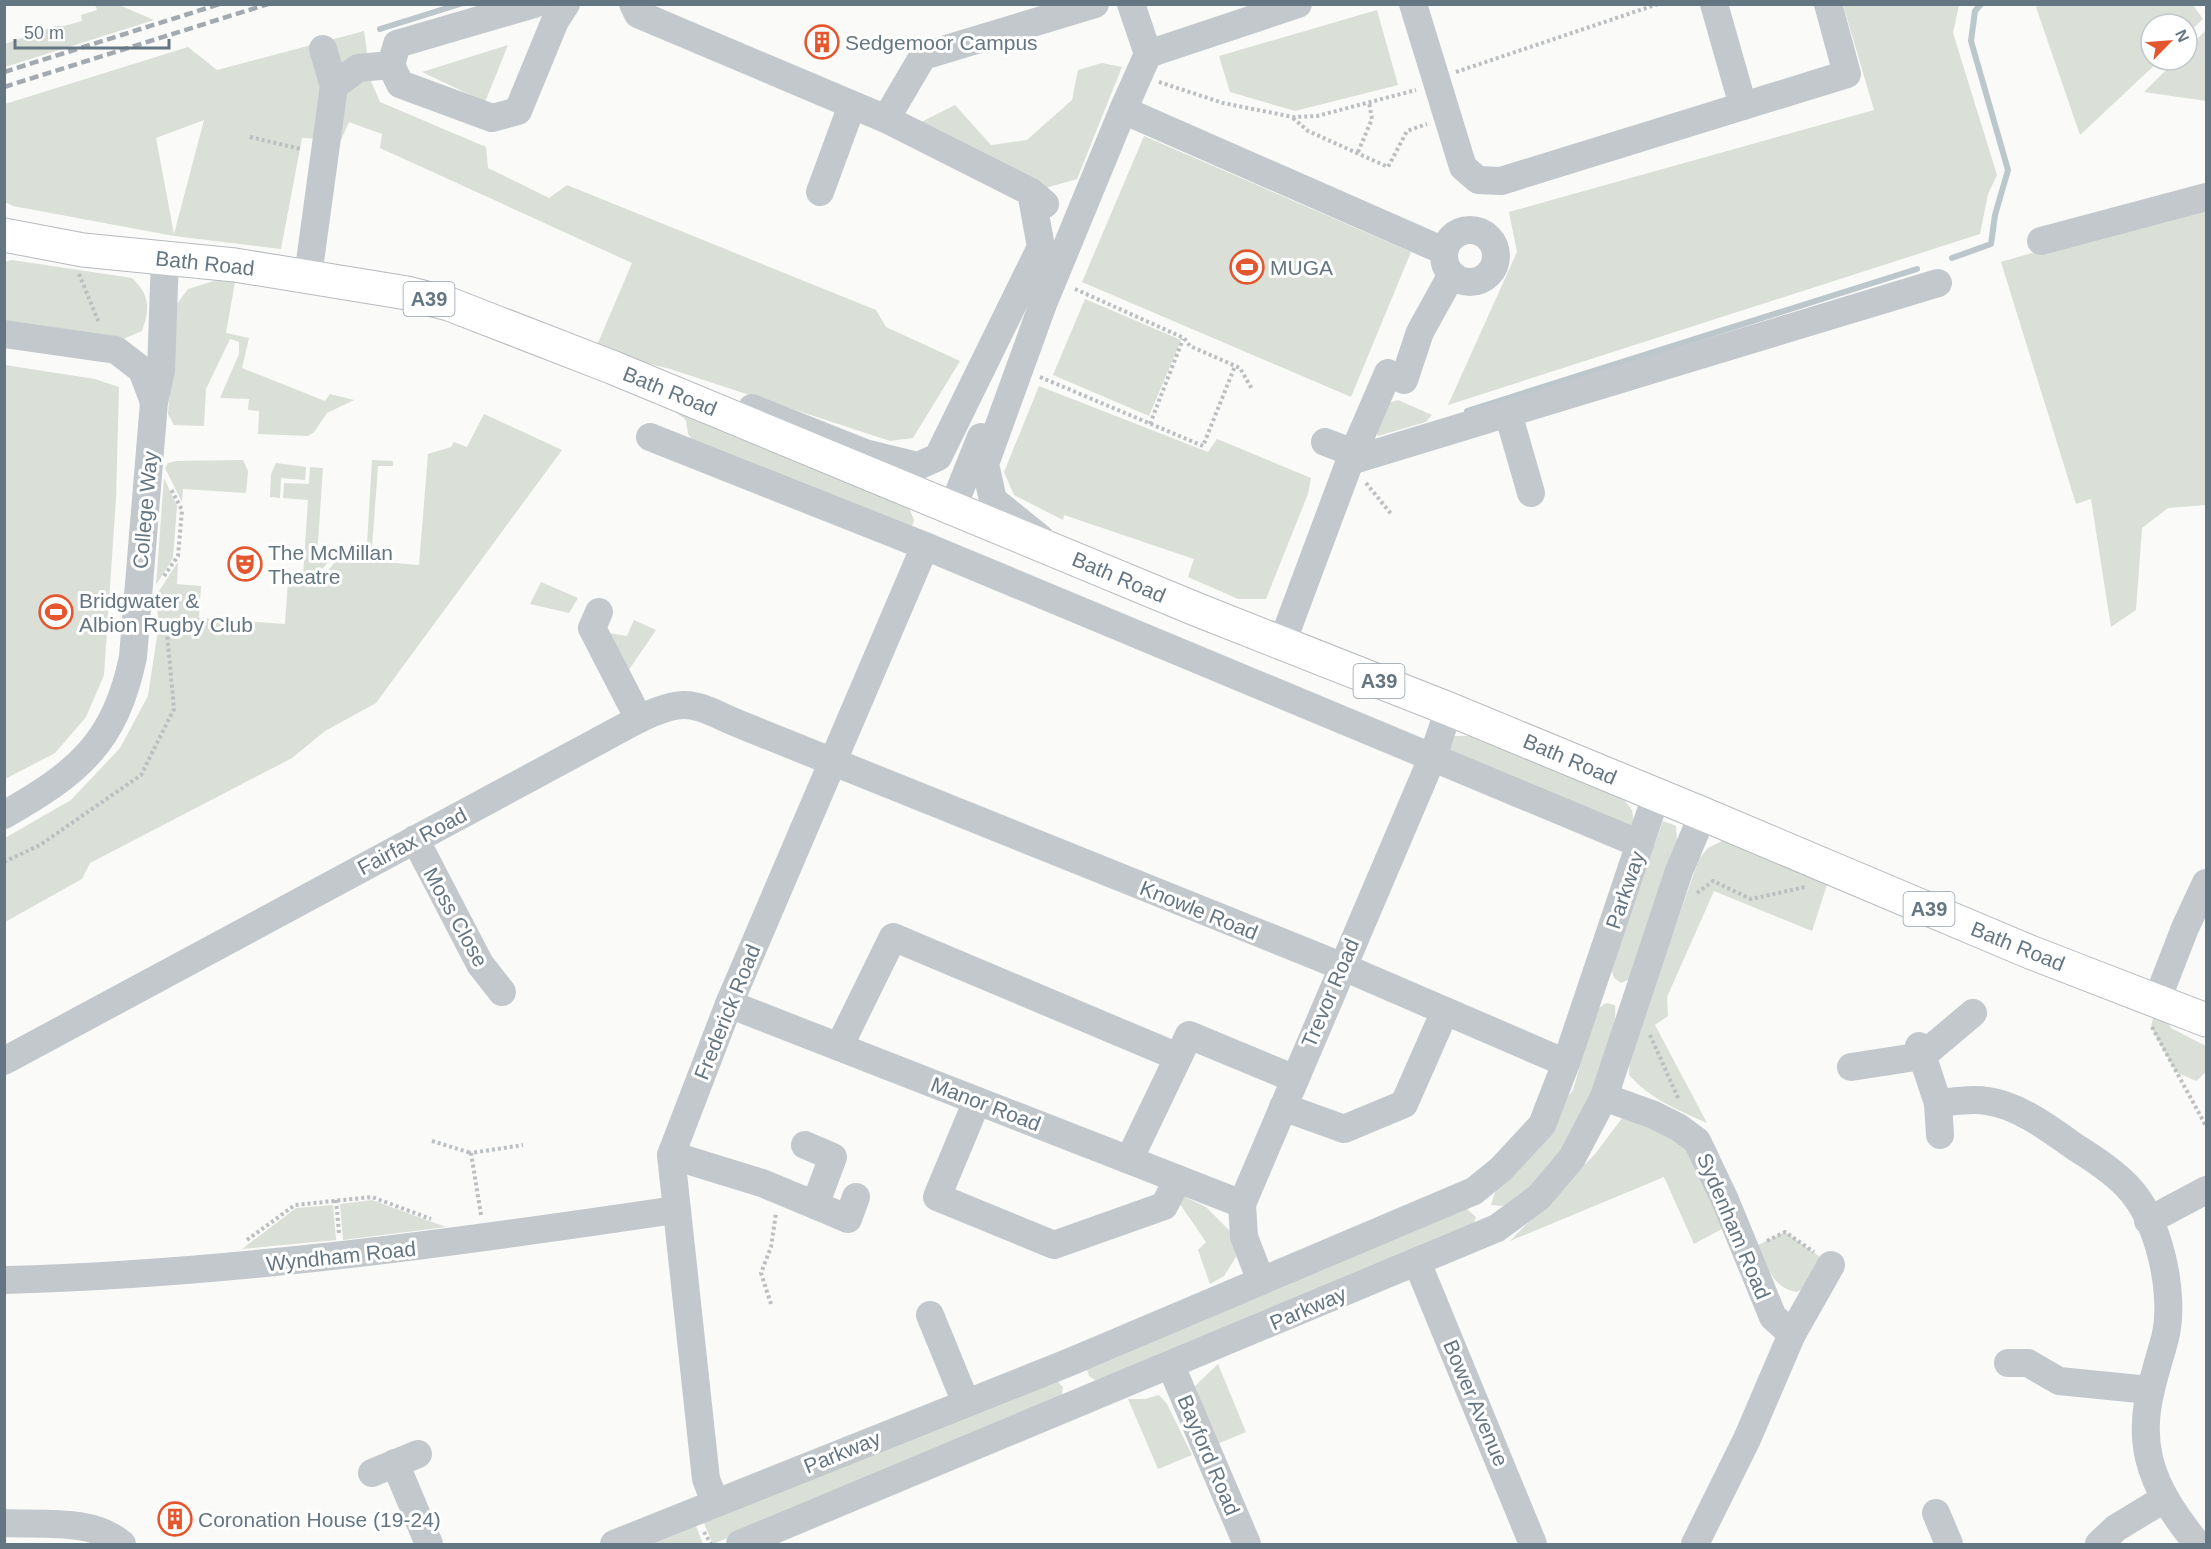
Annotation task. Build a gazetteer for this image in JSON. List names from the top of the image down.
{
  "streets": {
    "main road": ["Bath Road", "A39"],
    "street": [
      "College Way",
      "Fairfax Road",
      "Parkway",
      "Knowle Road",
      "Moss Close",
      "Trevor Road",
      "Frederick Road",
      "Manor Road",
      "Sydenham Road",
      "Wyndham Road",
      "Bower Avenue",
      "Bayford Road"
    ]
  },
  "crossings": [
    ["Bath Road", "College Way"],
    ["Bath Road", "Parkway"],
    ["Bath Road", "Trevor Road"],
    ["Fairfax Road", "Knowle Road"],
    ["Fairfax Road", "Moss Close"],
    ["Fairfax Road", "Frederick Road"],
    ["Parkway", "Knowle Road"],
    ["Parkway", "Trevor Road"],
    ["Parkway", "Frederick Road"],
    ["Parkway", "Sydenham Road"],
    ["Parkway", "Bower Avenue"],
    ["Parkway", "Bayford Road"],
    ["Knowle Road", "Trevor Road"],
    ["Knowle Road", "Frederick Road"],
    ["Trevor Road", "Manor Road"],
    ["Frederick Road", "Manor Road"],
    ["Frederick Road", "Wyndham Road"]
  ],
  "places": {
    "building": ["Sedgemoor Campus", "Coronation House (19-24)"],
    "sports": ["MUGA", "Bridgwater & Albion Rugby Club"],
    "theatre": ["The McMillan Theatre"]
  },
  "scale_bar": "50 m",
  "north": "top right"
}
